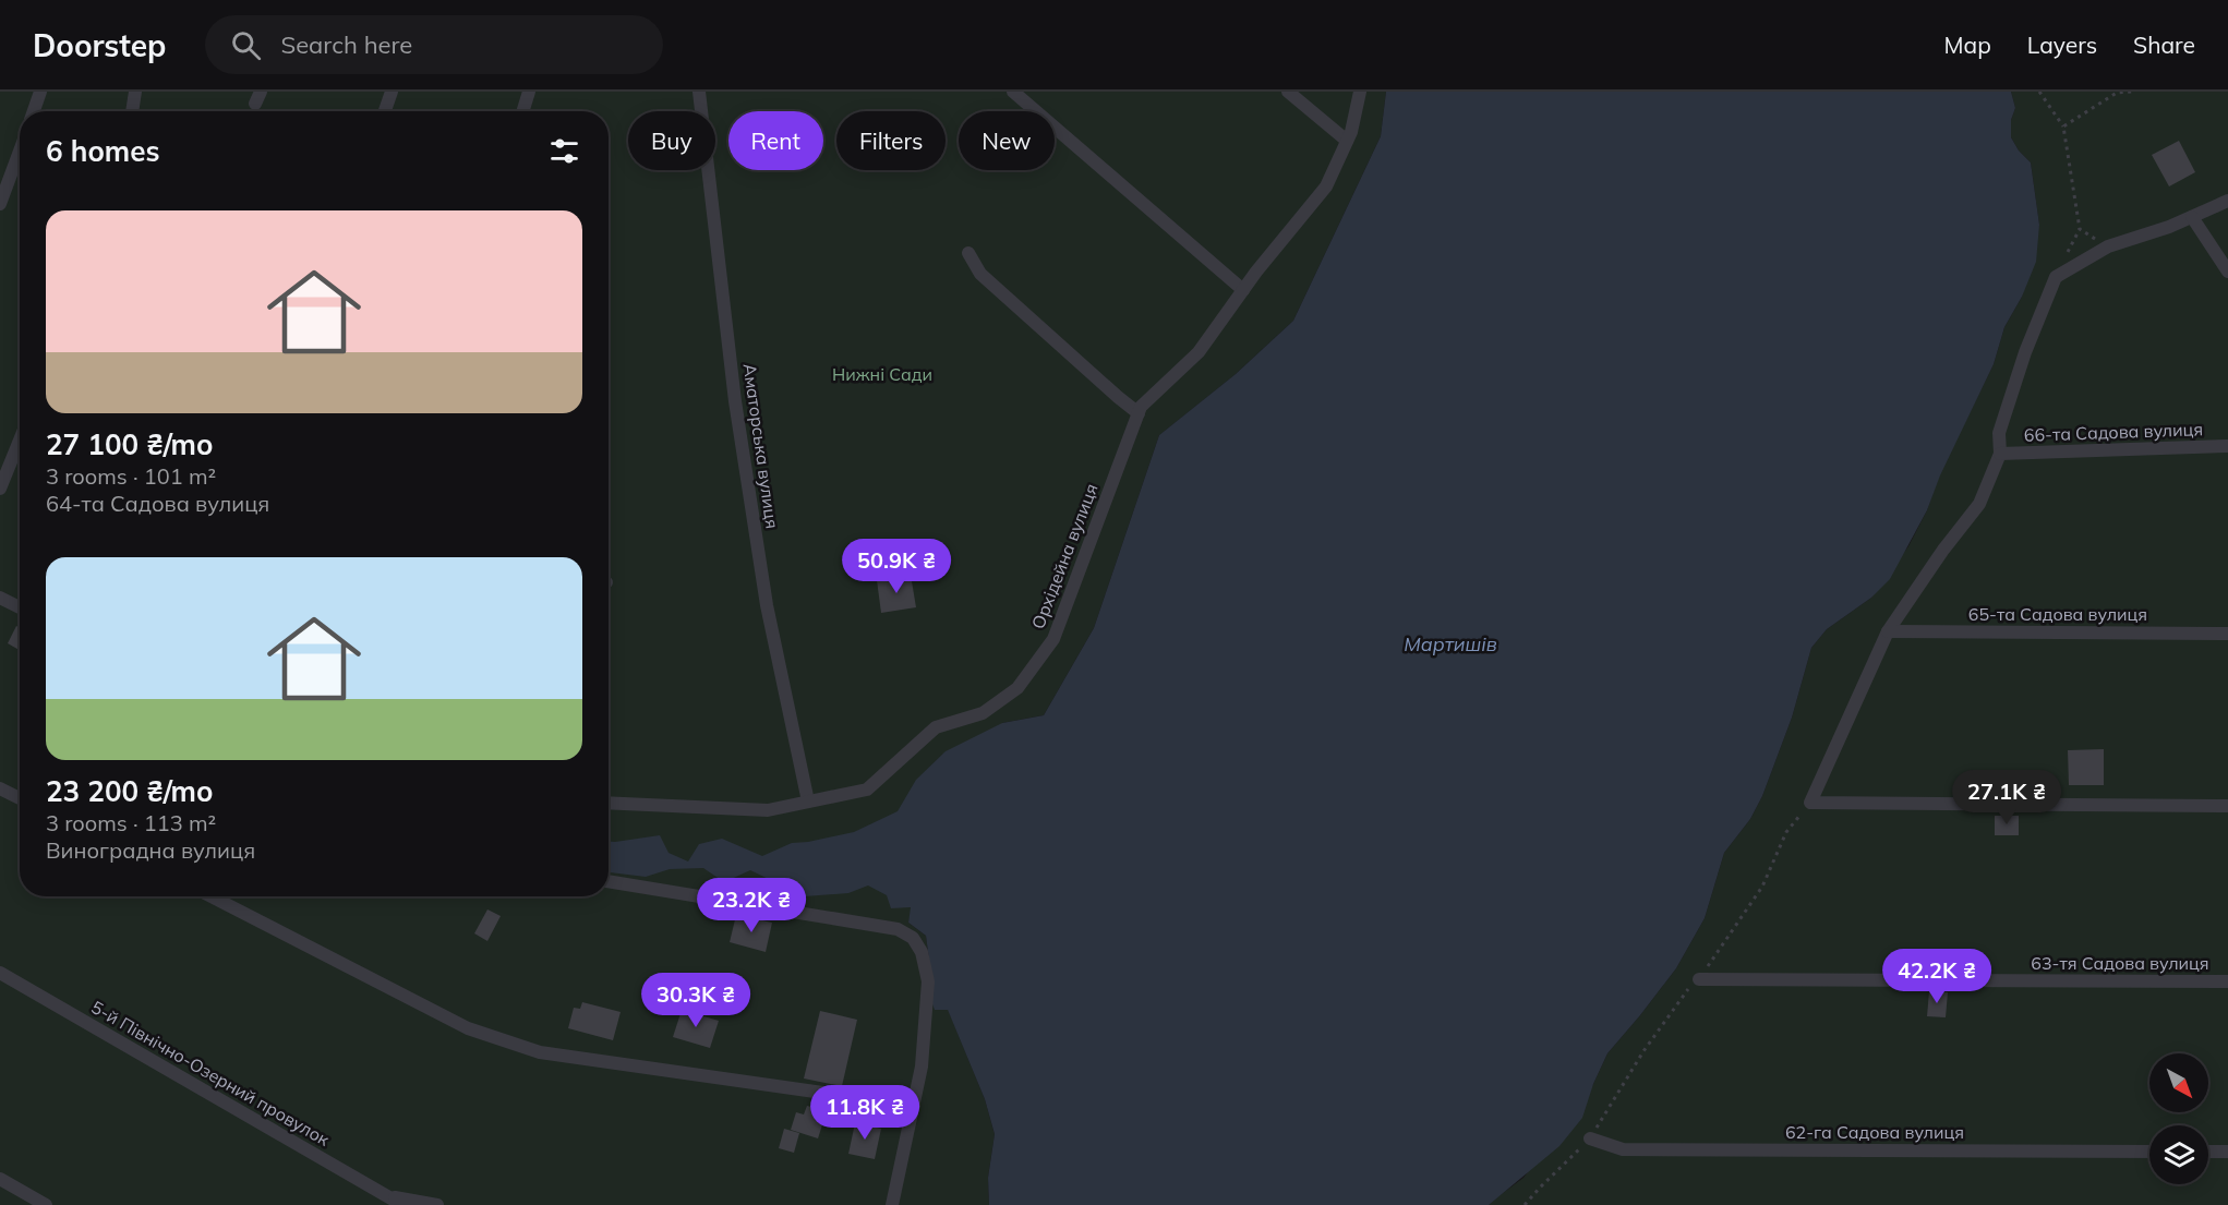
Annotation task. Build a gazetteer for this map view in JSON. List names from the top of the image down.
{
  "streets": {
    "street": [
      "66-та Садова вулиця",
      "Аматорська вулиця",
      "Орхідейна вулиця",
      "65-та Садова вулиця",
      "63-тя Садова вулиця",
      "5-й Північно-Озерний провулок",
      "62-га Садова вулиця"
    ]
  },
  "crossings": [
    ["Аматорська вулиця", "Орхідейна вулиця"]
  ],
  "water": ["Мартишів"],
  "parks": ["Нижні Сади"],
  "north": "bottom right",
  "page": {
    "header": "Doorstep",
    "search": "Search here",
    "nav": ["Map", "Layers", "Share"],
    "chip": [
      "Buy",
      "Rent",
      "Filters",
      "New"
    ],
    "heading": "6 homes",
    "list": [
      {
        "name": "27 100 ₴/mo",
        "note": "3 rooms · 101 m² · 64-та Садова вулиця"
      },
      {
        "name": "23 200 ₴/mo",
        "note": "3 rooms · 113 m² · Виноградна вулиця"
      }
    ],
    "price": [
      "50.9K ₴",
      "27.1K ₴",
      "23.2K ₴",
      "42.2K ₴",
      "30.3K ₴",
      "11.8K ₴"
    ]
  }
}
